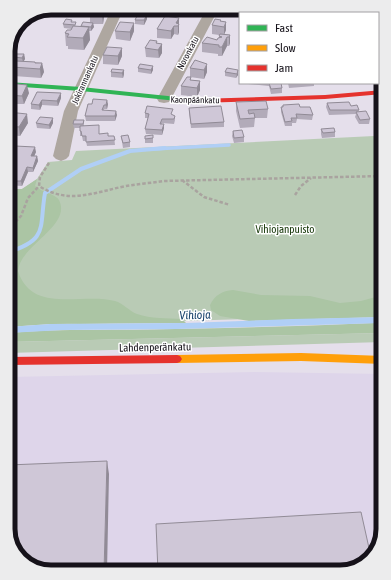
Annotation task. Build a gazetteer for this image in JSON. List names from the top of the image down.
{
  "streets": {
    "street": [
      "Noronkatu",
      "Jokirannankatu",
      "Kaonpäänkatu",
      "Lahdenperänkatu"
    ]
  },
  "crossings": [
    ["Noronkatu", "Kaonpäänkatu"],
    ["Jokirannankatu", "Kaonpäänkatu"]
  ],
  "water": ["Vihioja"],
  "parks": ["Vihiojanpuisto"],
  "legend": ["Fast", "Slow", "Jam"]
}
